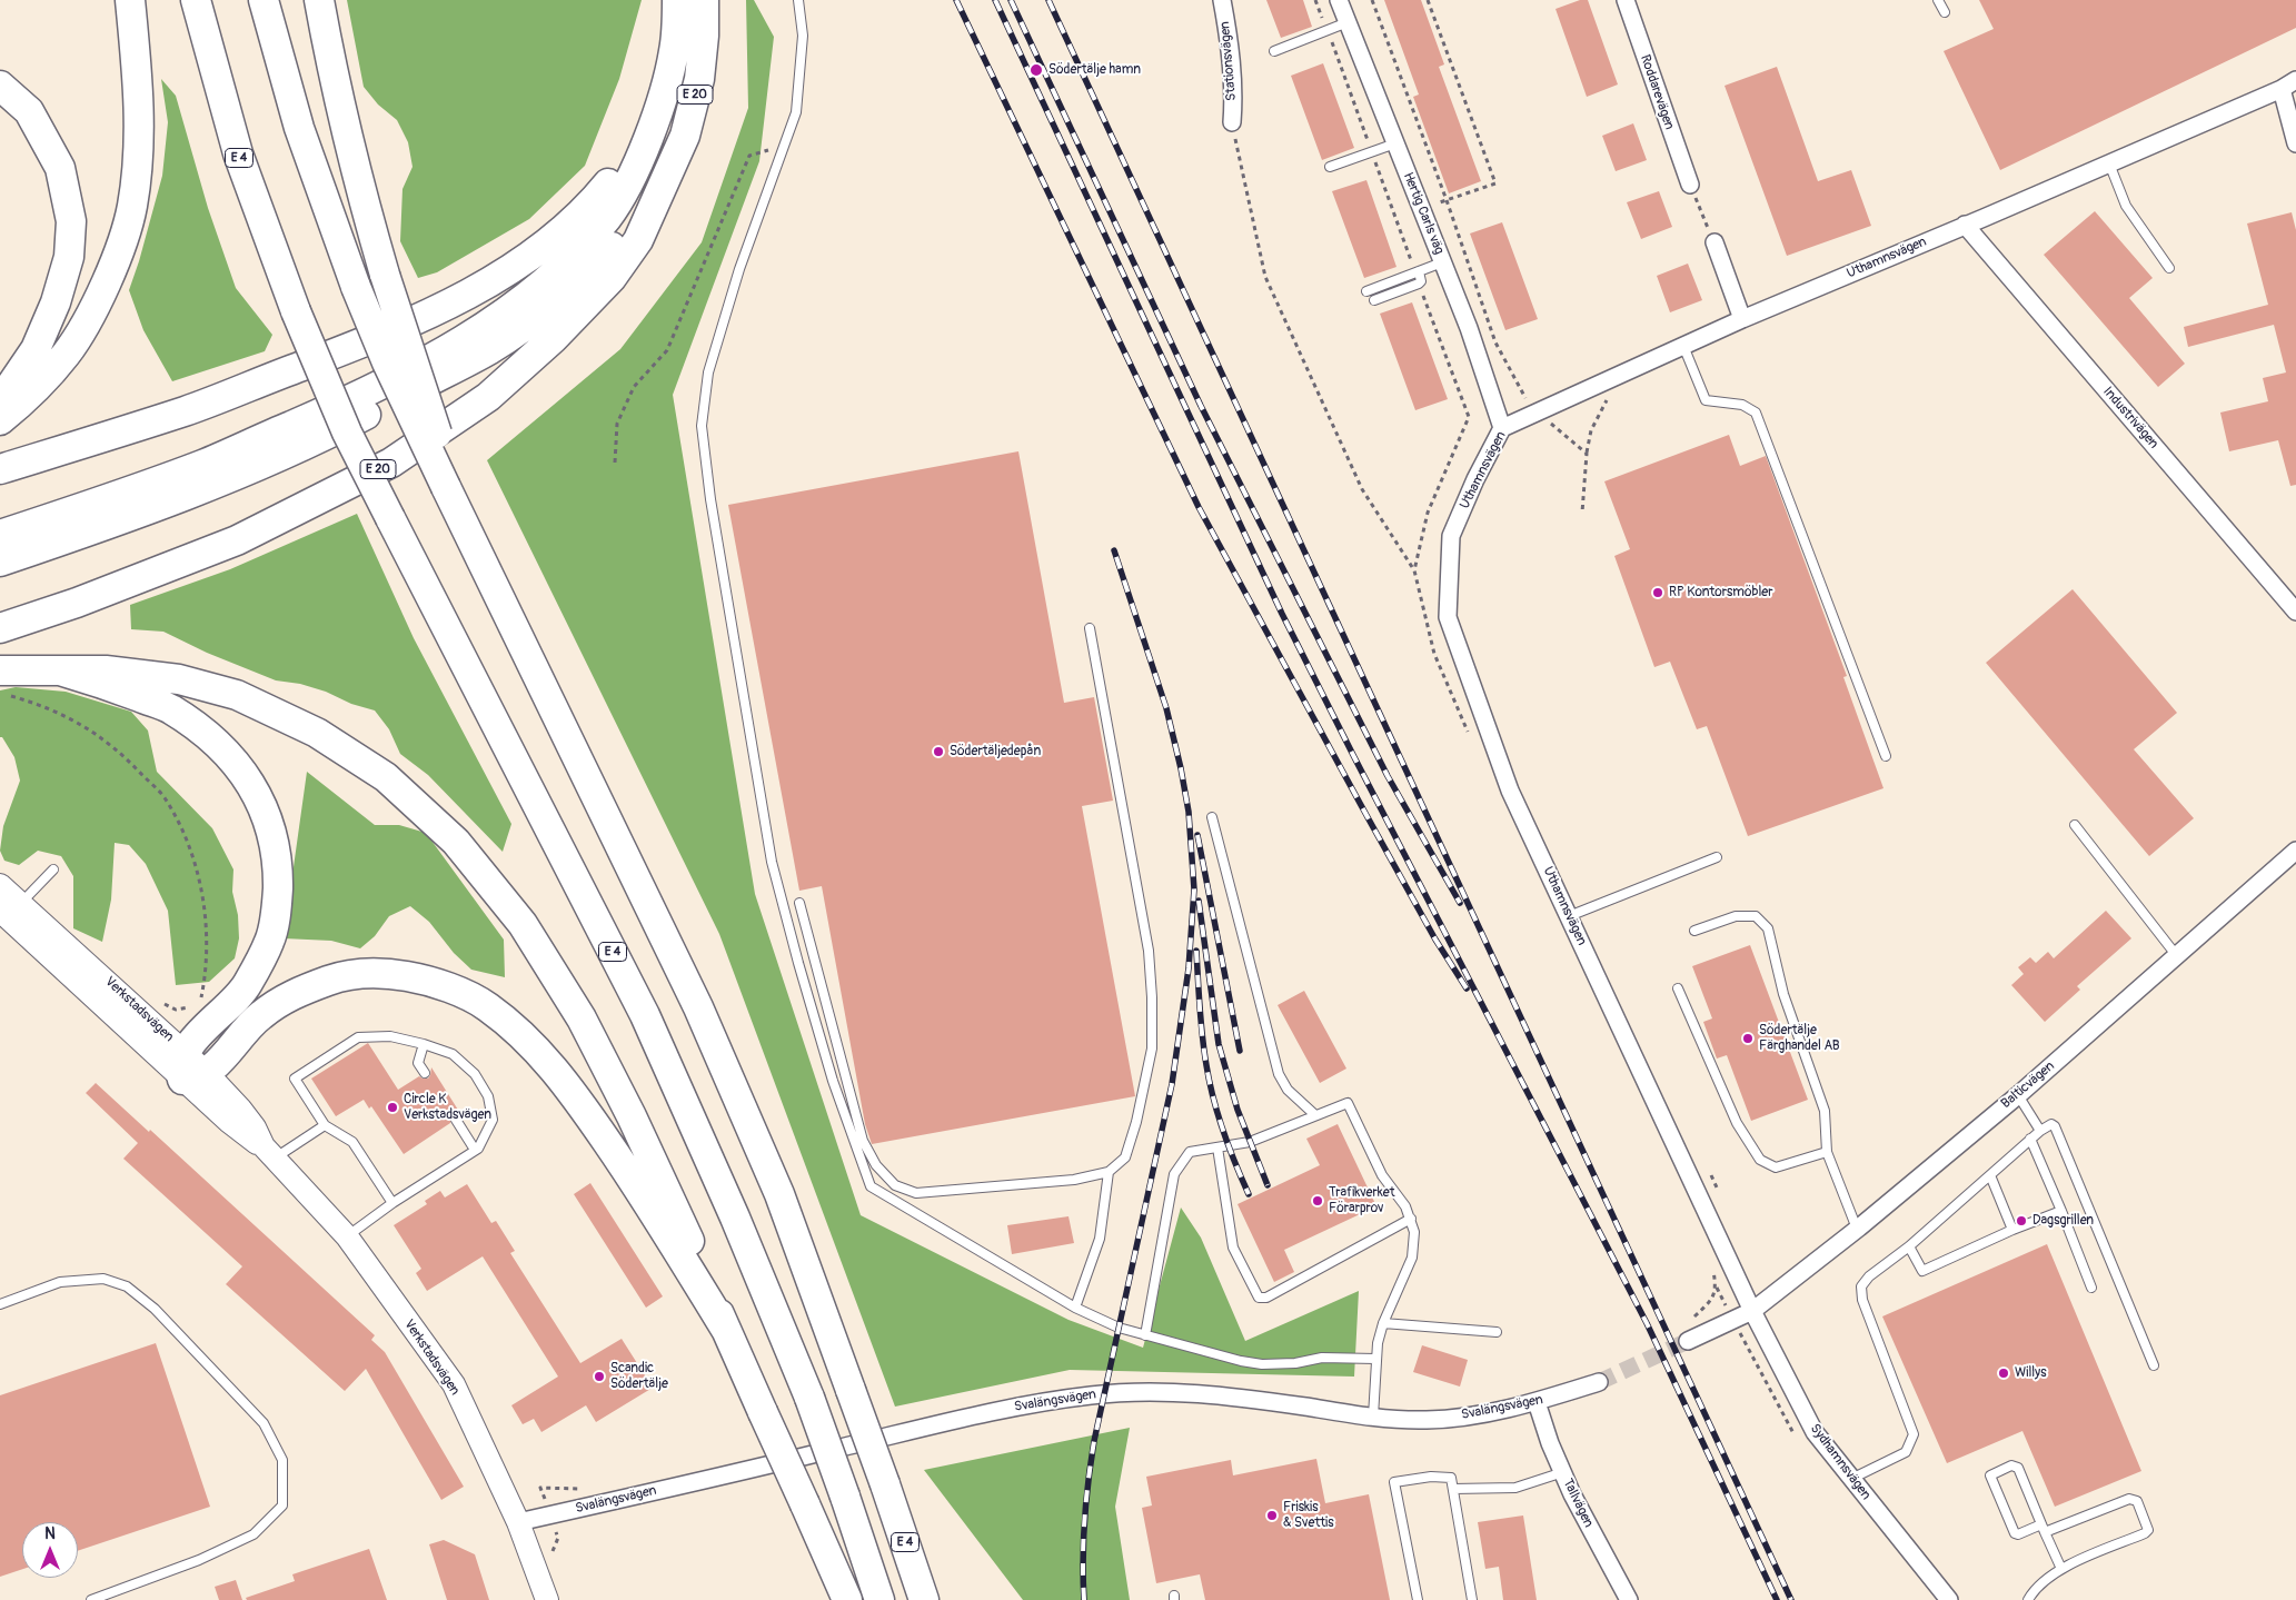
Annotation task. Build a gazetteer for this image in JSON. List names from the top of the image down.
{
  "streets": {
    "highway": ["E 20", "E 4"],
    "main road": ["Verkstadsvägen"],
    "street": [
      "Stationsvägen",
      "Roddarevägen",
      "Hertig Carls väg",
      "Uthamnsvägen",
      "Industrivägen",
      "Balticvägen",
      "Svalängsvägen",
      "Sydhamnsvägen",
      "Tallvägen"
    ]
  },
  "crossings": [
    ["Hertig Carls väg", "Uthamnsvägen"],
    ["Uthamnsvägen", "Industrivägen"],
    ["Uthamnsvägen", "Balticvägen"],
    ["Uthamnsvägen", "Sydhamnsvägen"],
    ["Verkstadsvägen", "Svalängsvägen"],
    ["Balticvägen", "Sydhamnsvägen"],
    ["Svalängsvägen", "Tallvägen"]
  ],
  "places": [
    "Södertälje hamn",
    "RP Kontorsmöbler",
    "Södertäljedepån",
    "Södertälje Färghandel AB",
    "Circle K Verkstadsvägen",
    "Trafikverket Förarprov",
    "Dagsgrillen",
    "Willys",
    "Scandic Södertälje",
    "Friskis & Svettis"
  ],
  "north": "top"
}
